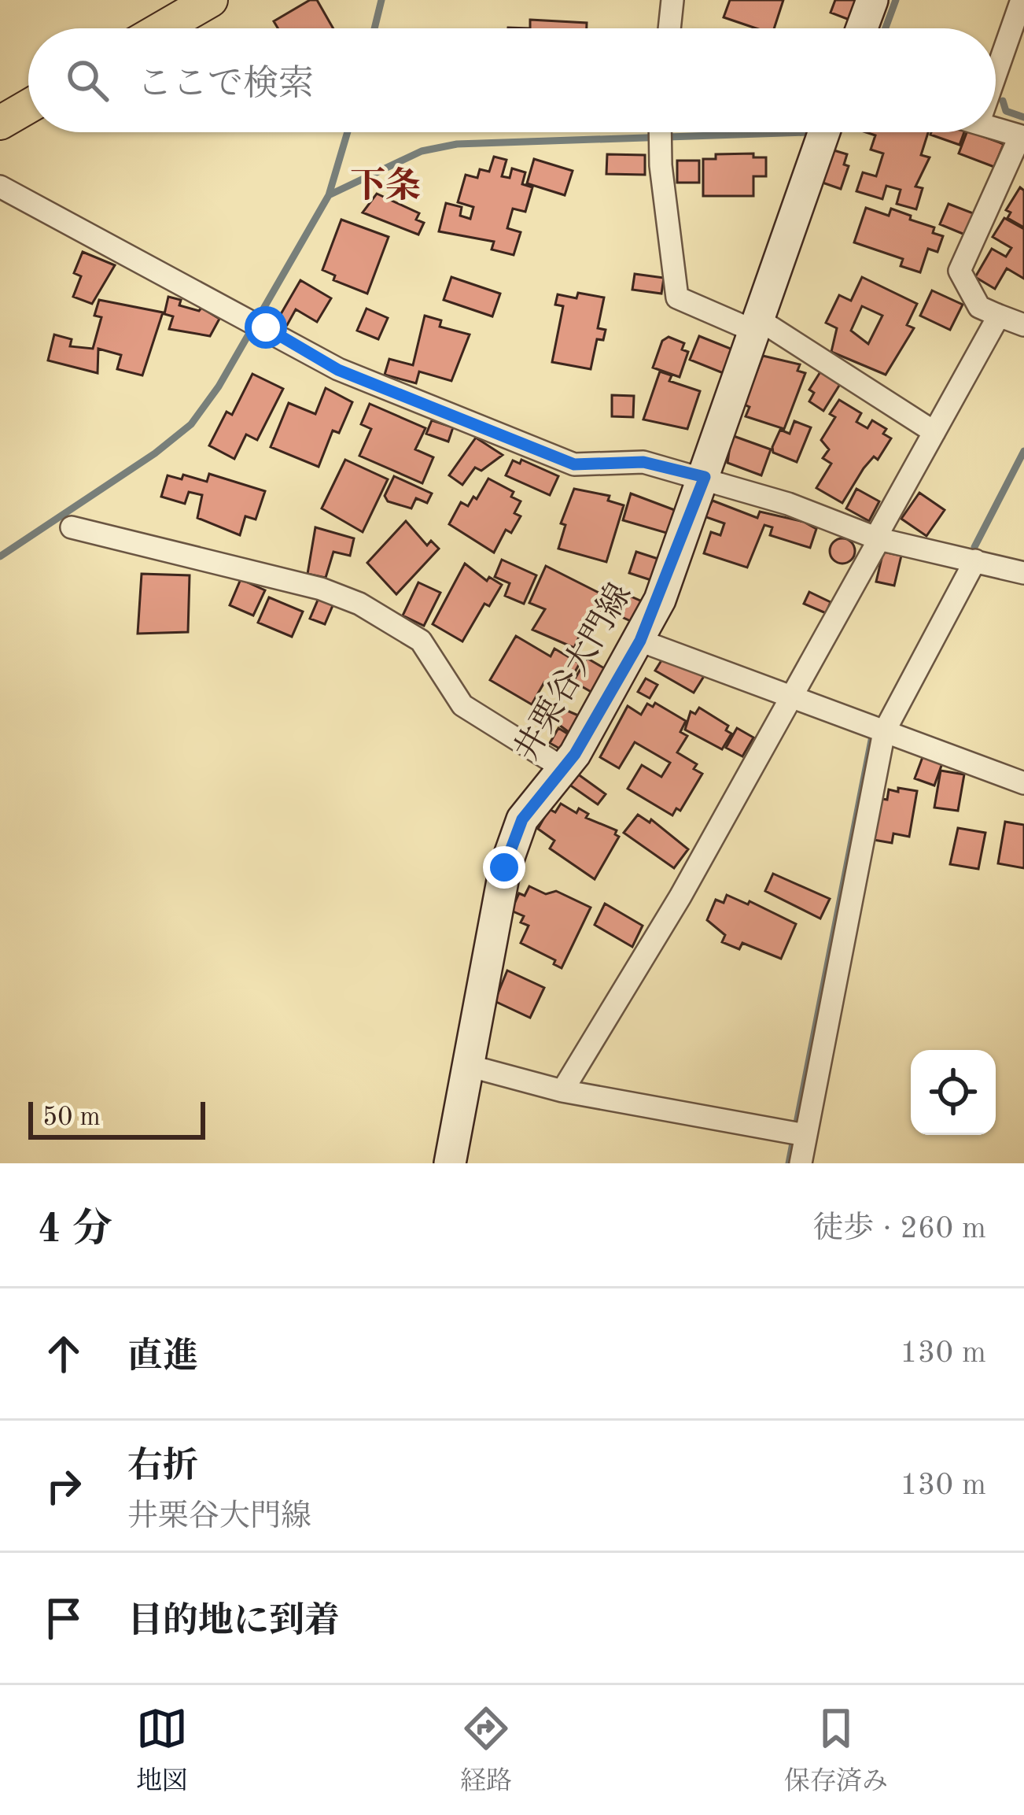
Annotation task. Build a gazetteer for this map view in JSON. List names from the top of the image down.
{
  "streets": {
    "main road": ["井栗谷大門線"]
  },
  "districts": ["下条"],
  "scale_bar": "50 m",
  "page": {
    "search": "ここで検索",
    "scale": "50 m",
    "heading": ["4 分", "徒歩 · 260 m"],
    "list": [
      ["直進", "130 m"],
      ["右折", "井栗谷大門線", "130 m"],
      "目的地に到着"
    ],
    "nav": ["地図", "経路", "保存済み"]
  }
}
